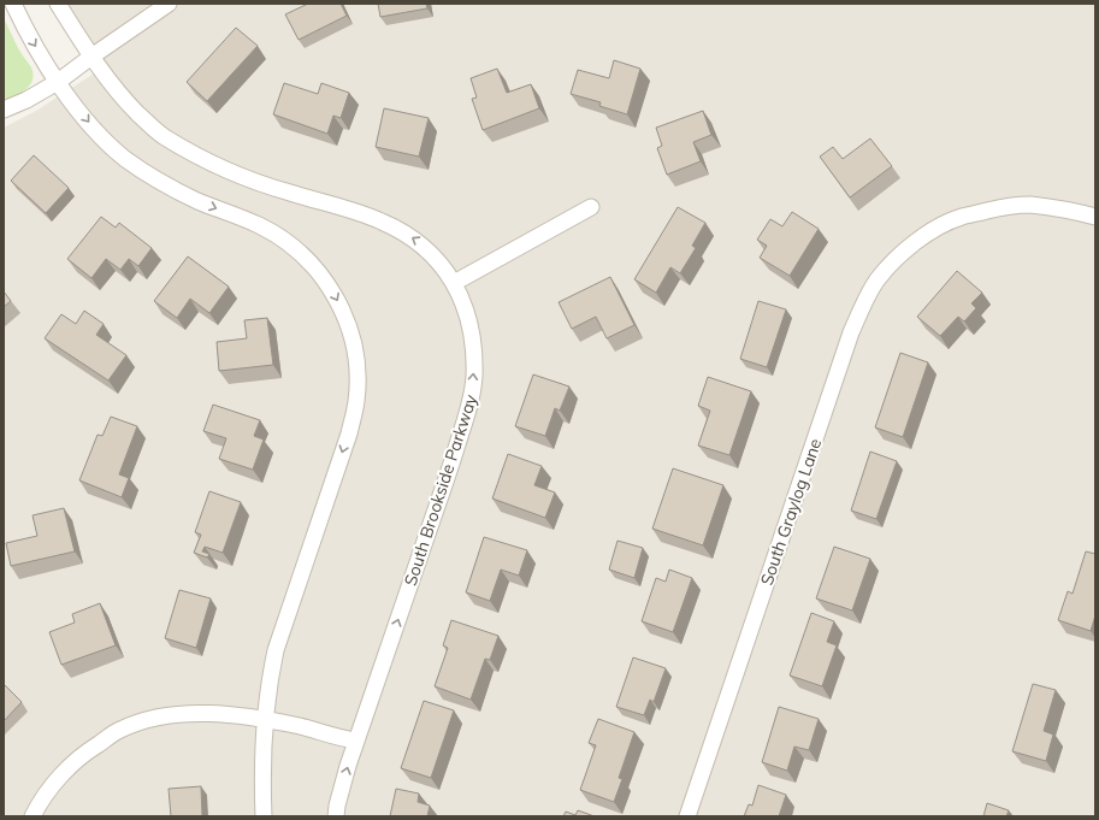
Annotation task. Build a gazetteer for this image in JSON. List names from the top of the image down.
{
  "streets": {
    "street": ["South Brookside Parkway", "South Graylog Lane"]
  }
}
